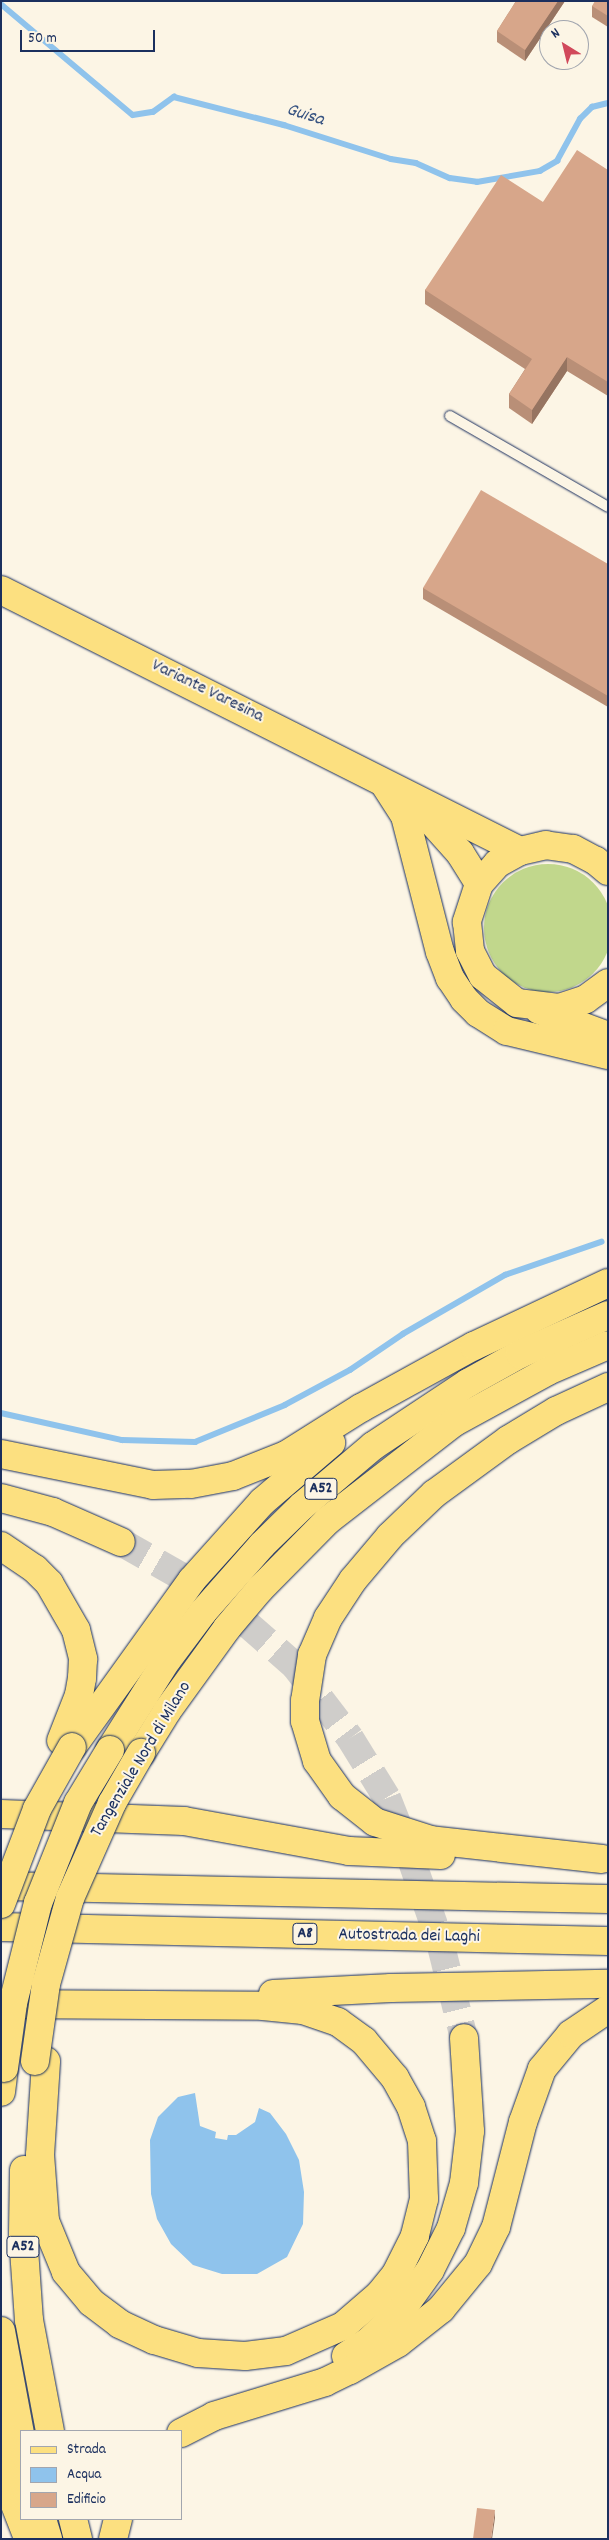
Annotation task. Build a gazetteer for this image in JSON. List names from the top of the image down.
{
  "streets": {
    "main road": [
      "Variante Varesina",
      "A52",
      "Tangenziale Nord di Milano",
      "A8",
      "Autostrada dei Laghi"
    ]
  },
  "water": ["Guisa"],
  "legend": ["Strada", "Acqua", "Edificio"],
  "scale_bar": "50 m",
  "north": "top left"
}
